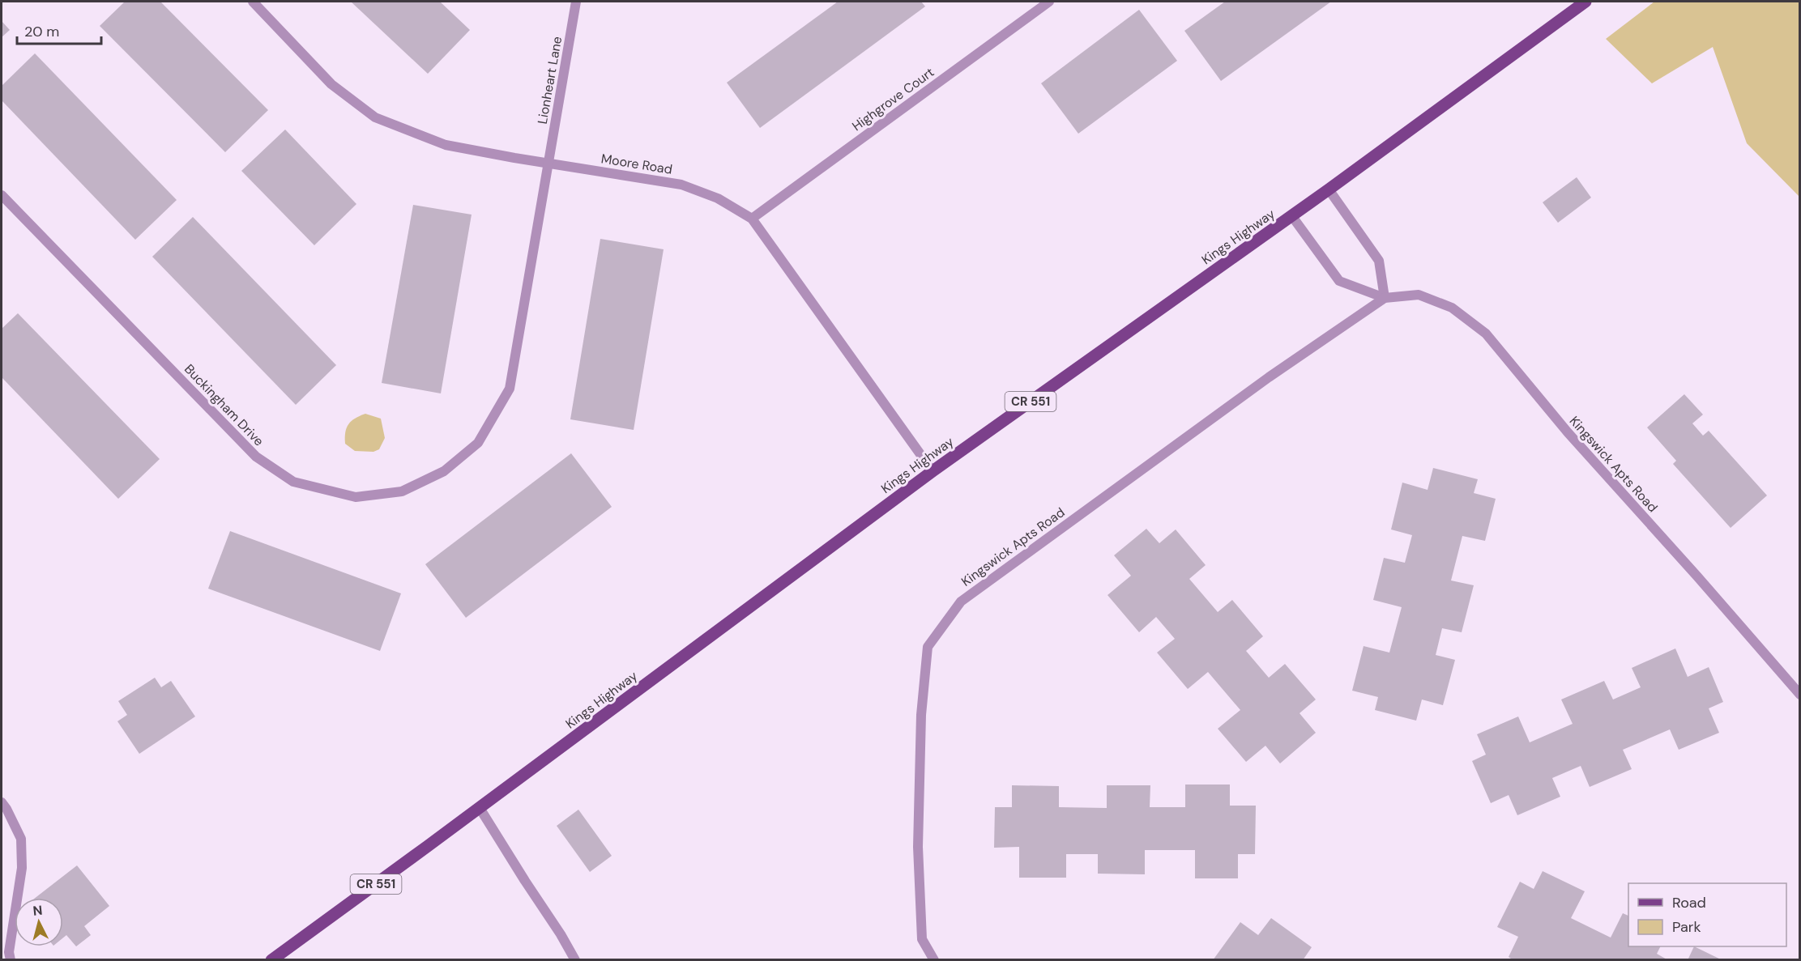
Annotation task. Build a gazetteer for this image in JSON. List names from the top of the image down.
{
  "streets": {
    "main road": ["Kings Highway", "CR 551"],
    "street": [
      "Lionheart Lane",
      "Highgrove Court",
      "Moore Road",
      "Buckingham Drive",
      "Kingswick Apts Road"
    ]
  },
  "crossings": [
    ["Lionheart Lane", "Moore Road"],
    ["Lionheart Lane", "Buckingham Drive"],
    ["Highgrove Court", "Moore Road"],
    ["Moore Road", "Kings Highway"],
    ["Moore Road", "Buckingham Drive"],
    ["Kings Highway", "Kingswick Apts Road"]
  ],
  "legend": ["Road", "Park"],
  "scale_bar": "20 m",
  "north": "top"
}
